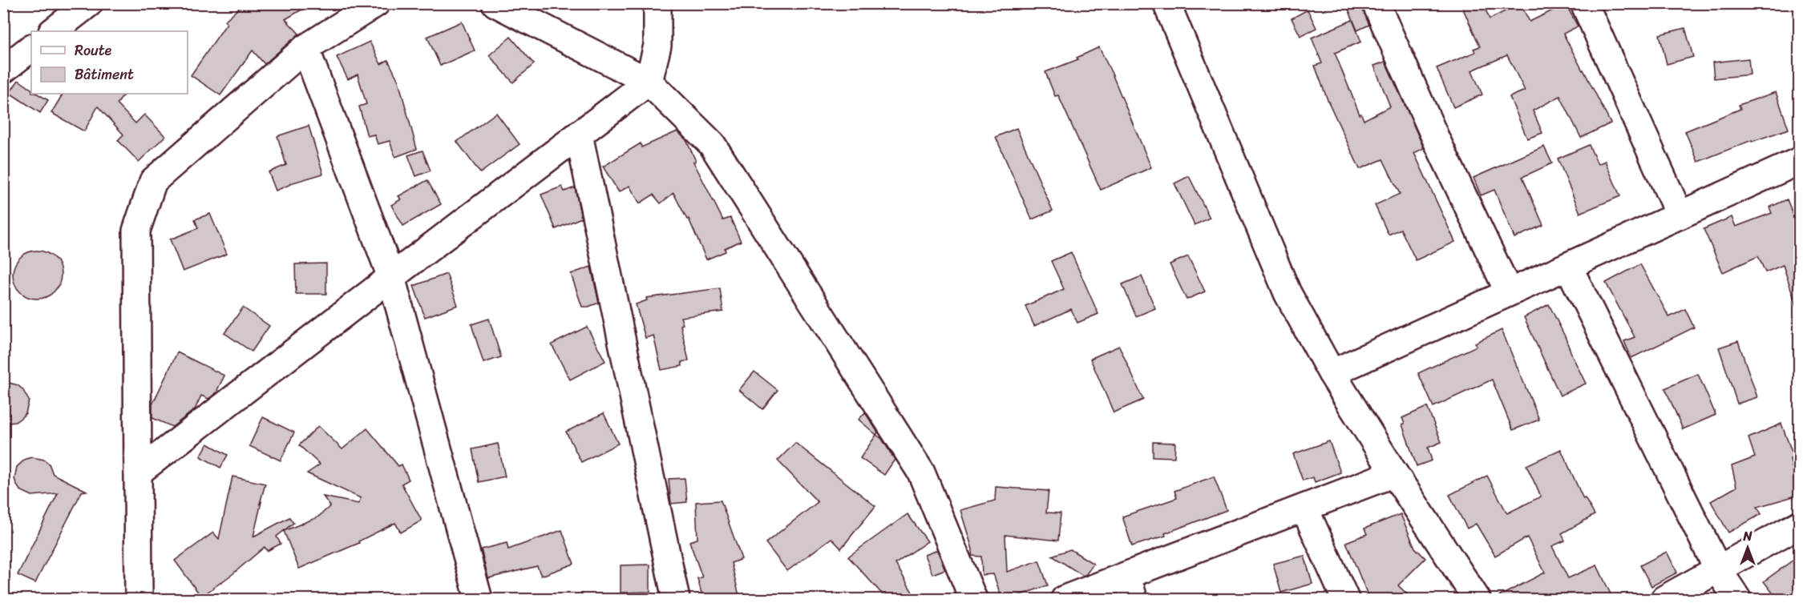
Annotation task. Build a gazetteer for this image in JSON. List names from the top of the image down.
{
  "legend": ["Route", "Bâtiment"],
  "north": "top"
}
